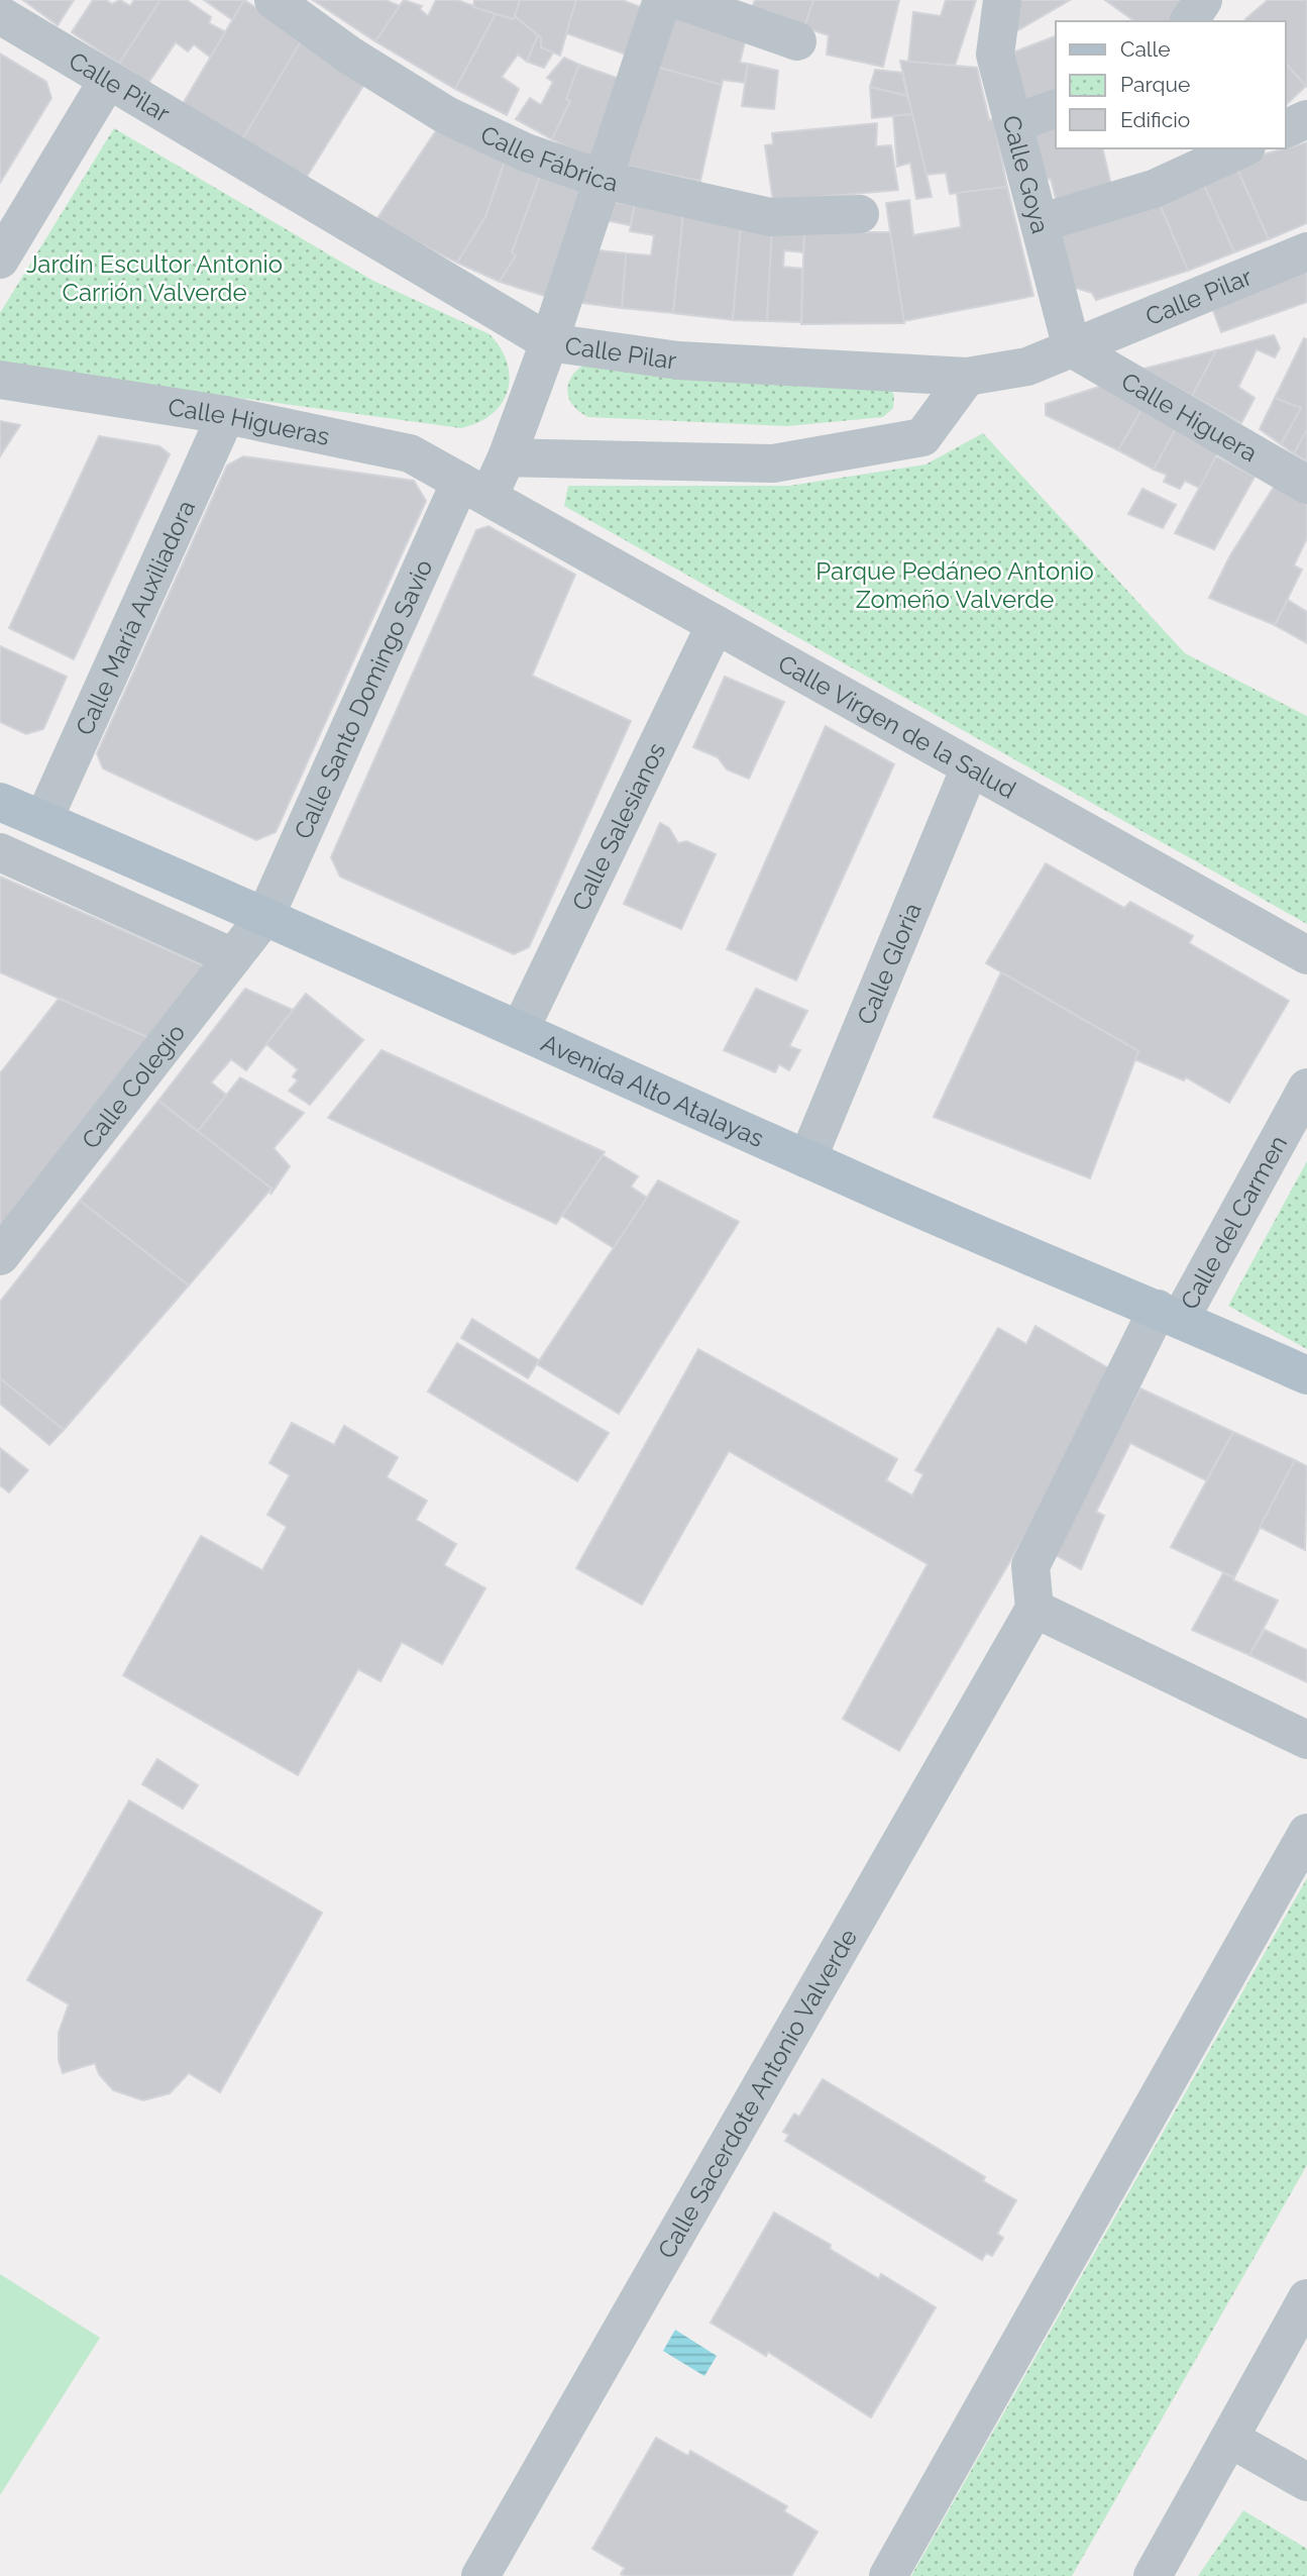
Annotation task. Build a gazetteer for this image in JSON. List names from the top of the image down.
{
  "streets": {
    "main road": ["Avenida Alto Atalayas"],
    "street": [
      "Calle Pilar",
      "Calle Fábrica",
      "Calle Goya",
      "Calle Higuera",
      "Calle Higueras",
      "Calle María Auxiliadora",
      "Calle Santo Domingo Savio",
      "Calle Virgen de la Salud",
      "Calle Salesianos",
      "Calle Gloria",
      "Calle Colegio",
      "Calle del Carmen",
      "Calle Sacerdote Antonio Valverde"
    ]
  },
  "crossings": [
    ["Calle Pilar", "Calle Goya"],
    ["Calle Pilar", "Calle Higuera"],
    ["Calle Pilar", "Calle Santo Domingo Savio"],
    ["Calle Fábrica", "Calle Santo Domingo Savio"],
    ["Calle Goya", "Calle Higuera"],
    ["Calle Higueras", "Calle María Auxiliadora"],
    ["Calle Higueras", "Calle Santo Domingo Savio"],
    ["Calle Higueras", "Calle Virgen de la Salud"],
    ["Calle María Auxiliadora", "Avenida Alto Atalayas"],
    ["Calle Santo Domingo Savio", "Calle Virgen de la Salud"],
    ["Calle Santo Domingo Savio", "Calle Colegio"],
    ["Calle Santo Domingo Savio", "Avenida Alto Atalayas"],
    ["Calle Virgen de la Salud", "Calle Salesianos"],
    ["Calle Virgen de la Salud", "Calle Gloria"],
    ["Calle Salesianos", "Avenida Alto Atalayas"],
    ["Calle Gloria", "Avenida Alto Atalayas"],
    ["Calle Colegio", "Avenida Alto Atalayas"],
    ["Avenida Alto Atalayas", "Calle del Carmen"],
    ["Calle del Carmen", "Calle Sacerdote Antonio Valverde"]
  ],
  "parks": ["Jardín Escultor Antonio Carrión Valverde", "Parque Pedáneo Antonio Zomeño Valverde"],
  "legend": ["Calle", "Parque", "Edificio"]
}
